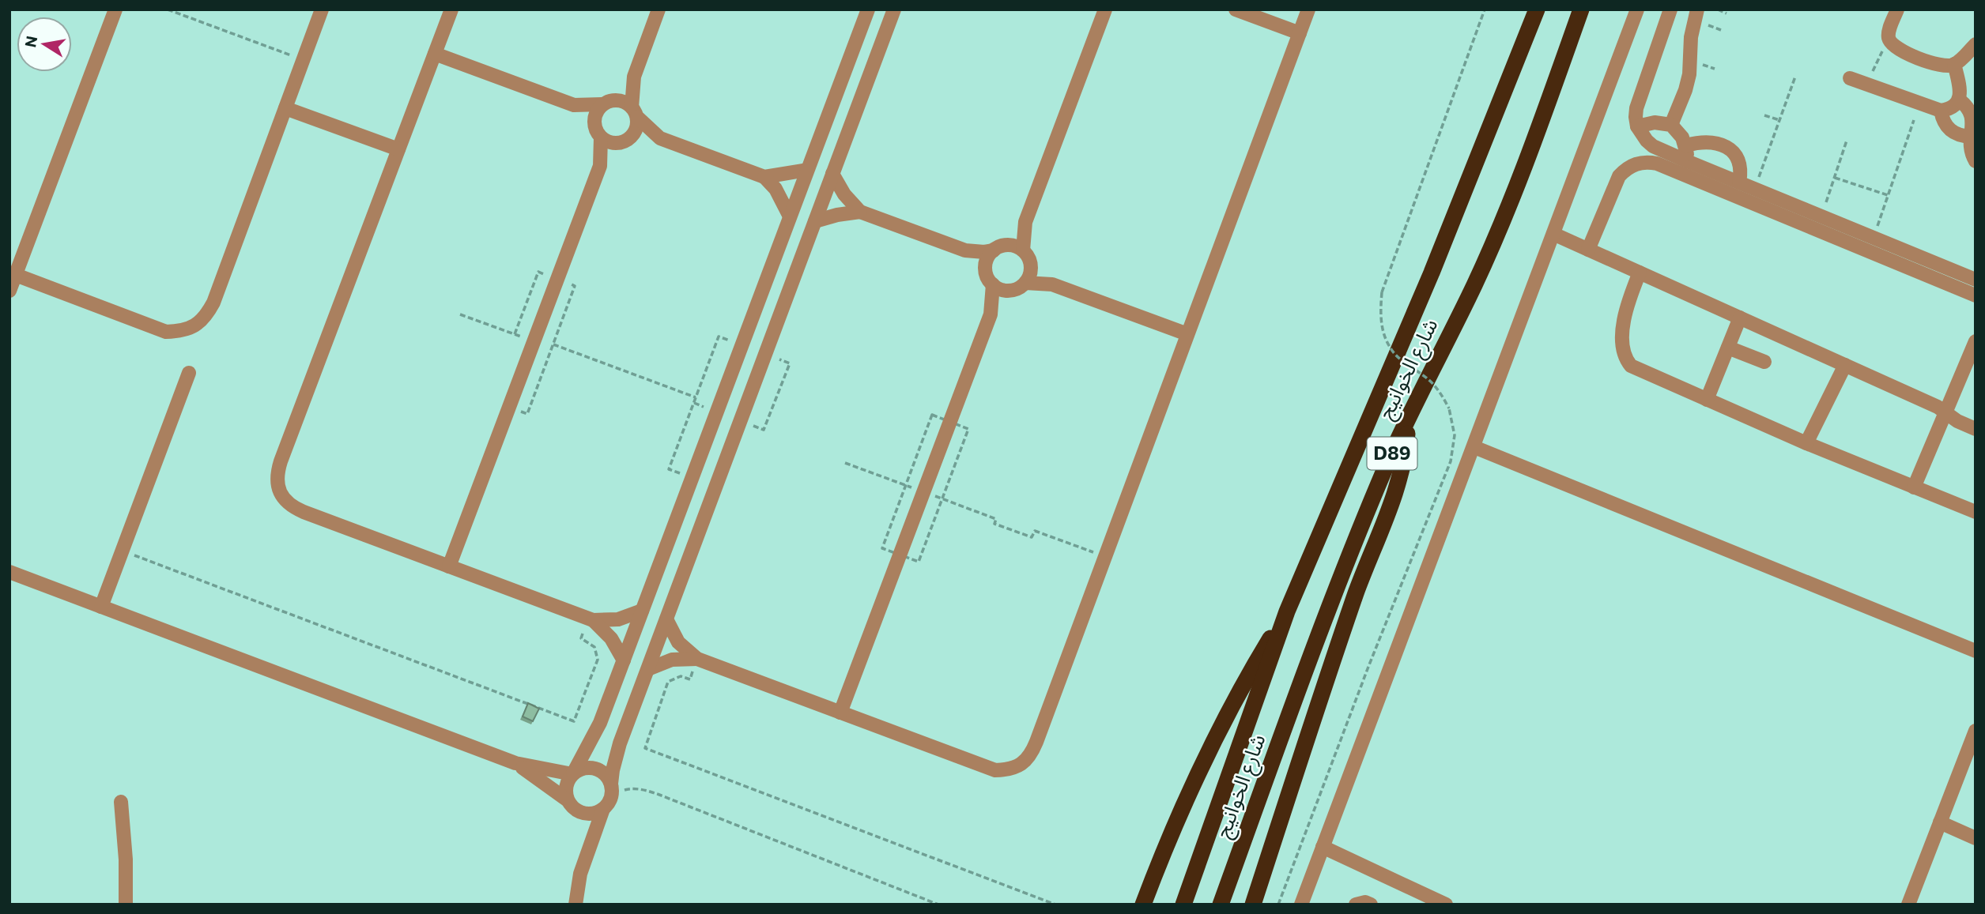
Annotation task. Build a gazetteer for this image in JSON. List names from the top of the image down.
{
  "streets": {
    "highway": ["شارع الخوانيج", "D89"]
  },
  "north": "left"
}
